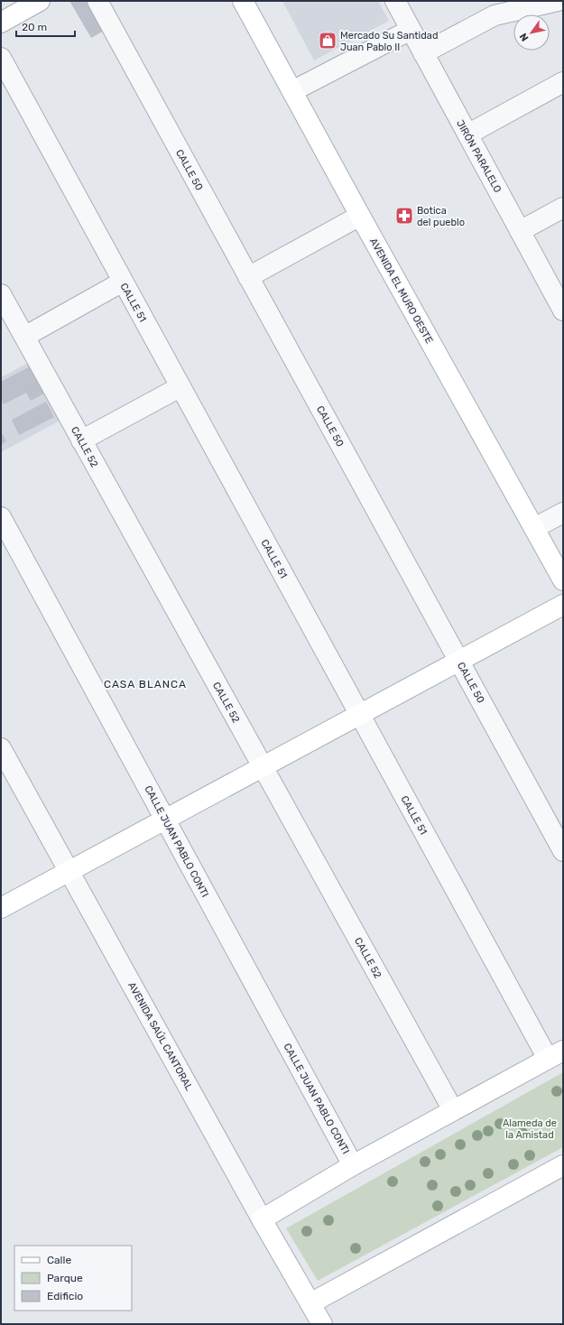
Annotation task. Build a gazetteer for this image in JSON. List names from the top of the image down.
{
  "streets": {
    "street": [
      "JIRÓN PARALELO",
      "CALLE 50",
      "AVENIDA EL MURO OESTE",
      "CALLE 51",
      "CALLE 52",
      "CALLE JUAN PABLO CONTI",
      "AVENIDA SAÚL CANTORAL"
    ]
  },
  "districts": ["CASA BLANCA"],
  "parks": ["Alameda de la Amistad"],
  "places": {
    "shop": ["Mercado Su Santidad Juan Pablo II"],
    "pharmacy": ["Botica del pueblo"]
  },
  "legend": ["Calle", "Parque", "Edificio"],
  "scale_bar": "20 m",
  "north": "bottom left"
}
